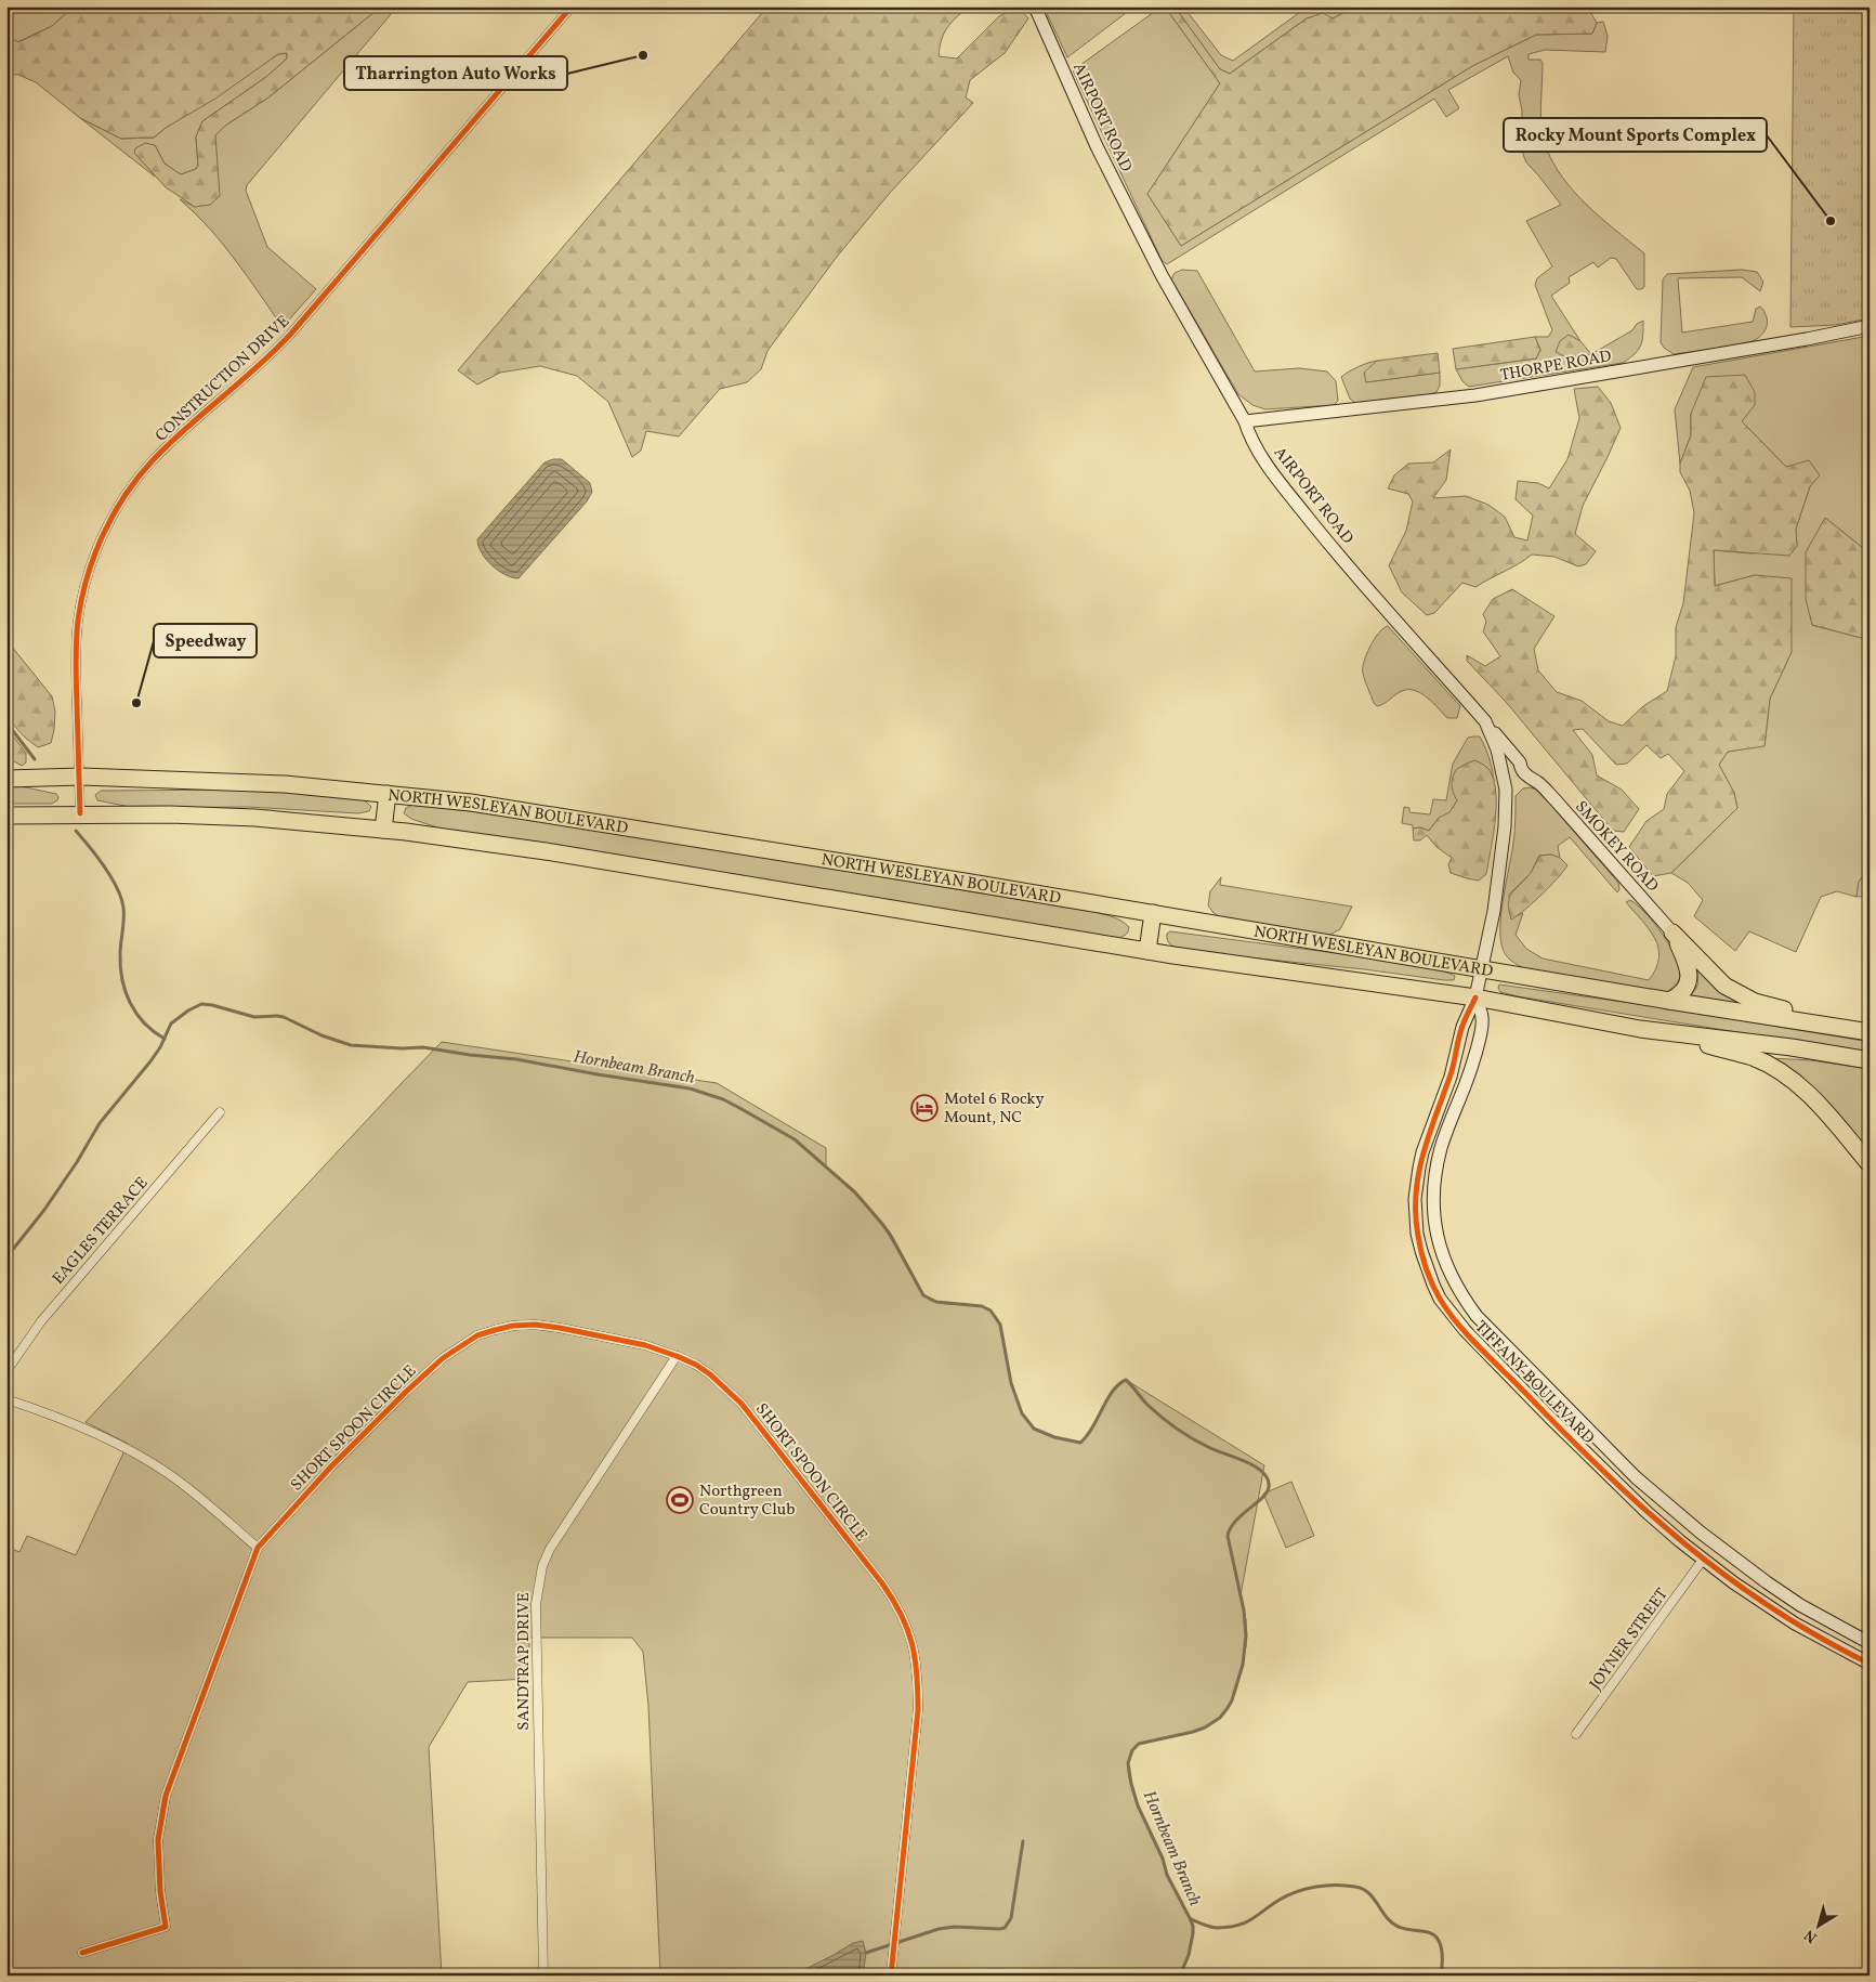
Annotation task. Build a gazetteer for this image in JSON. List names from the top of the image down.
{
  "streets": {
    "highway": ["NORTH WESLEYAN BOULEVARD"],
    "street": [
      "AIRPORT ROAD",
      "THORPE ROAD",
      "CONSTRUCTION DRIVE",
      "SMOKEY ROAD",
      "EAGLES TERRACE",
      "TIFFANY BOULEVARD",
      "SHORT SPOON CIRCLE",
      "JOYNER STREET",
      "SANDTRAP DRIVE"
    ]
  },
  "crossings": [
    ["AIRPORT ROAD", "THORPE ROAD"],
    ["AIRPORT ROAD", "NORTH WESLEYAN BOULEVARD"],
    ["AIRPORT ROAD", "SMOKEY ROAD"],
    ["AIRPORT ROAD", "TIFFANY BOULEVARD"],
    ["CONSTRUCTION DRIVE", "NORTH WESLEYAN BOULEVARD"],
    ["NORTH WESLEYAN BOULEVARD", "TIFFANY BOULEVARD"],
    ["TIFFANY BOULEVARD", "JOYNER STREET"],
    ["SHORT SPOON CIRCLE", "SANDTRAP DRIVE"]
  ],
  "water": ["Hornbeam Branch"],
  "places": {
    "other": ["Tharrington Auto Works", "Rocky Mount Sports Complex", "Speedway"],
    "hotel": ["Motel 6 Rocky Mount, NC"],
    "sports": ["Northgreen Country Club"]
  },
  "north": "bottom left"
}
